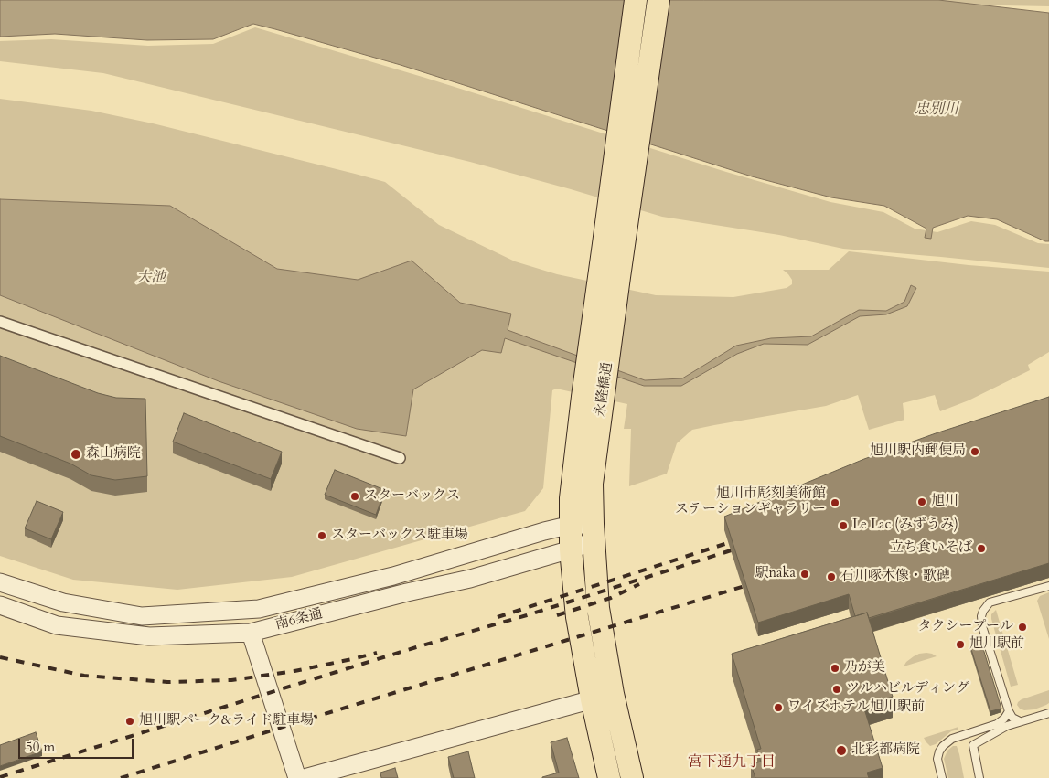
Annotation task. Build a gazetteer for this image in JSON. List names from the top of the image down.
{
  "streets": {
    "main road": ["永隆橋通"],
    "street": ["南6条通"]
  },
  "crossings": [
    ["永隆橋通", "南6条通"]
  ],
  "districts": ["宮下通九丁目"],
  "water": ["忠別川", "大池"],
  "places": [
    "旭川駅内郵便局",
    "森山病院",
    "スターバックス",
    "旭川",
    "旭川市彫刻美術館 ステーションギャラリー",
    "Le Lac (みずうみ)",
    "スターバックス駐車場",
    "立ち食いそば",
    "駅naka",
    "石川啄木像・歌碑",
    "タクシープール",
    "旭川駅前",
    "乃が美",
    "ツルハビルディング",
    "ワイズホテル旭川駅前",
    "旭川駅パーク&ライド駐車場",
    "北彩都病院"
  ],
  "scale_bar": "50 m"
}
